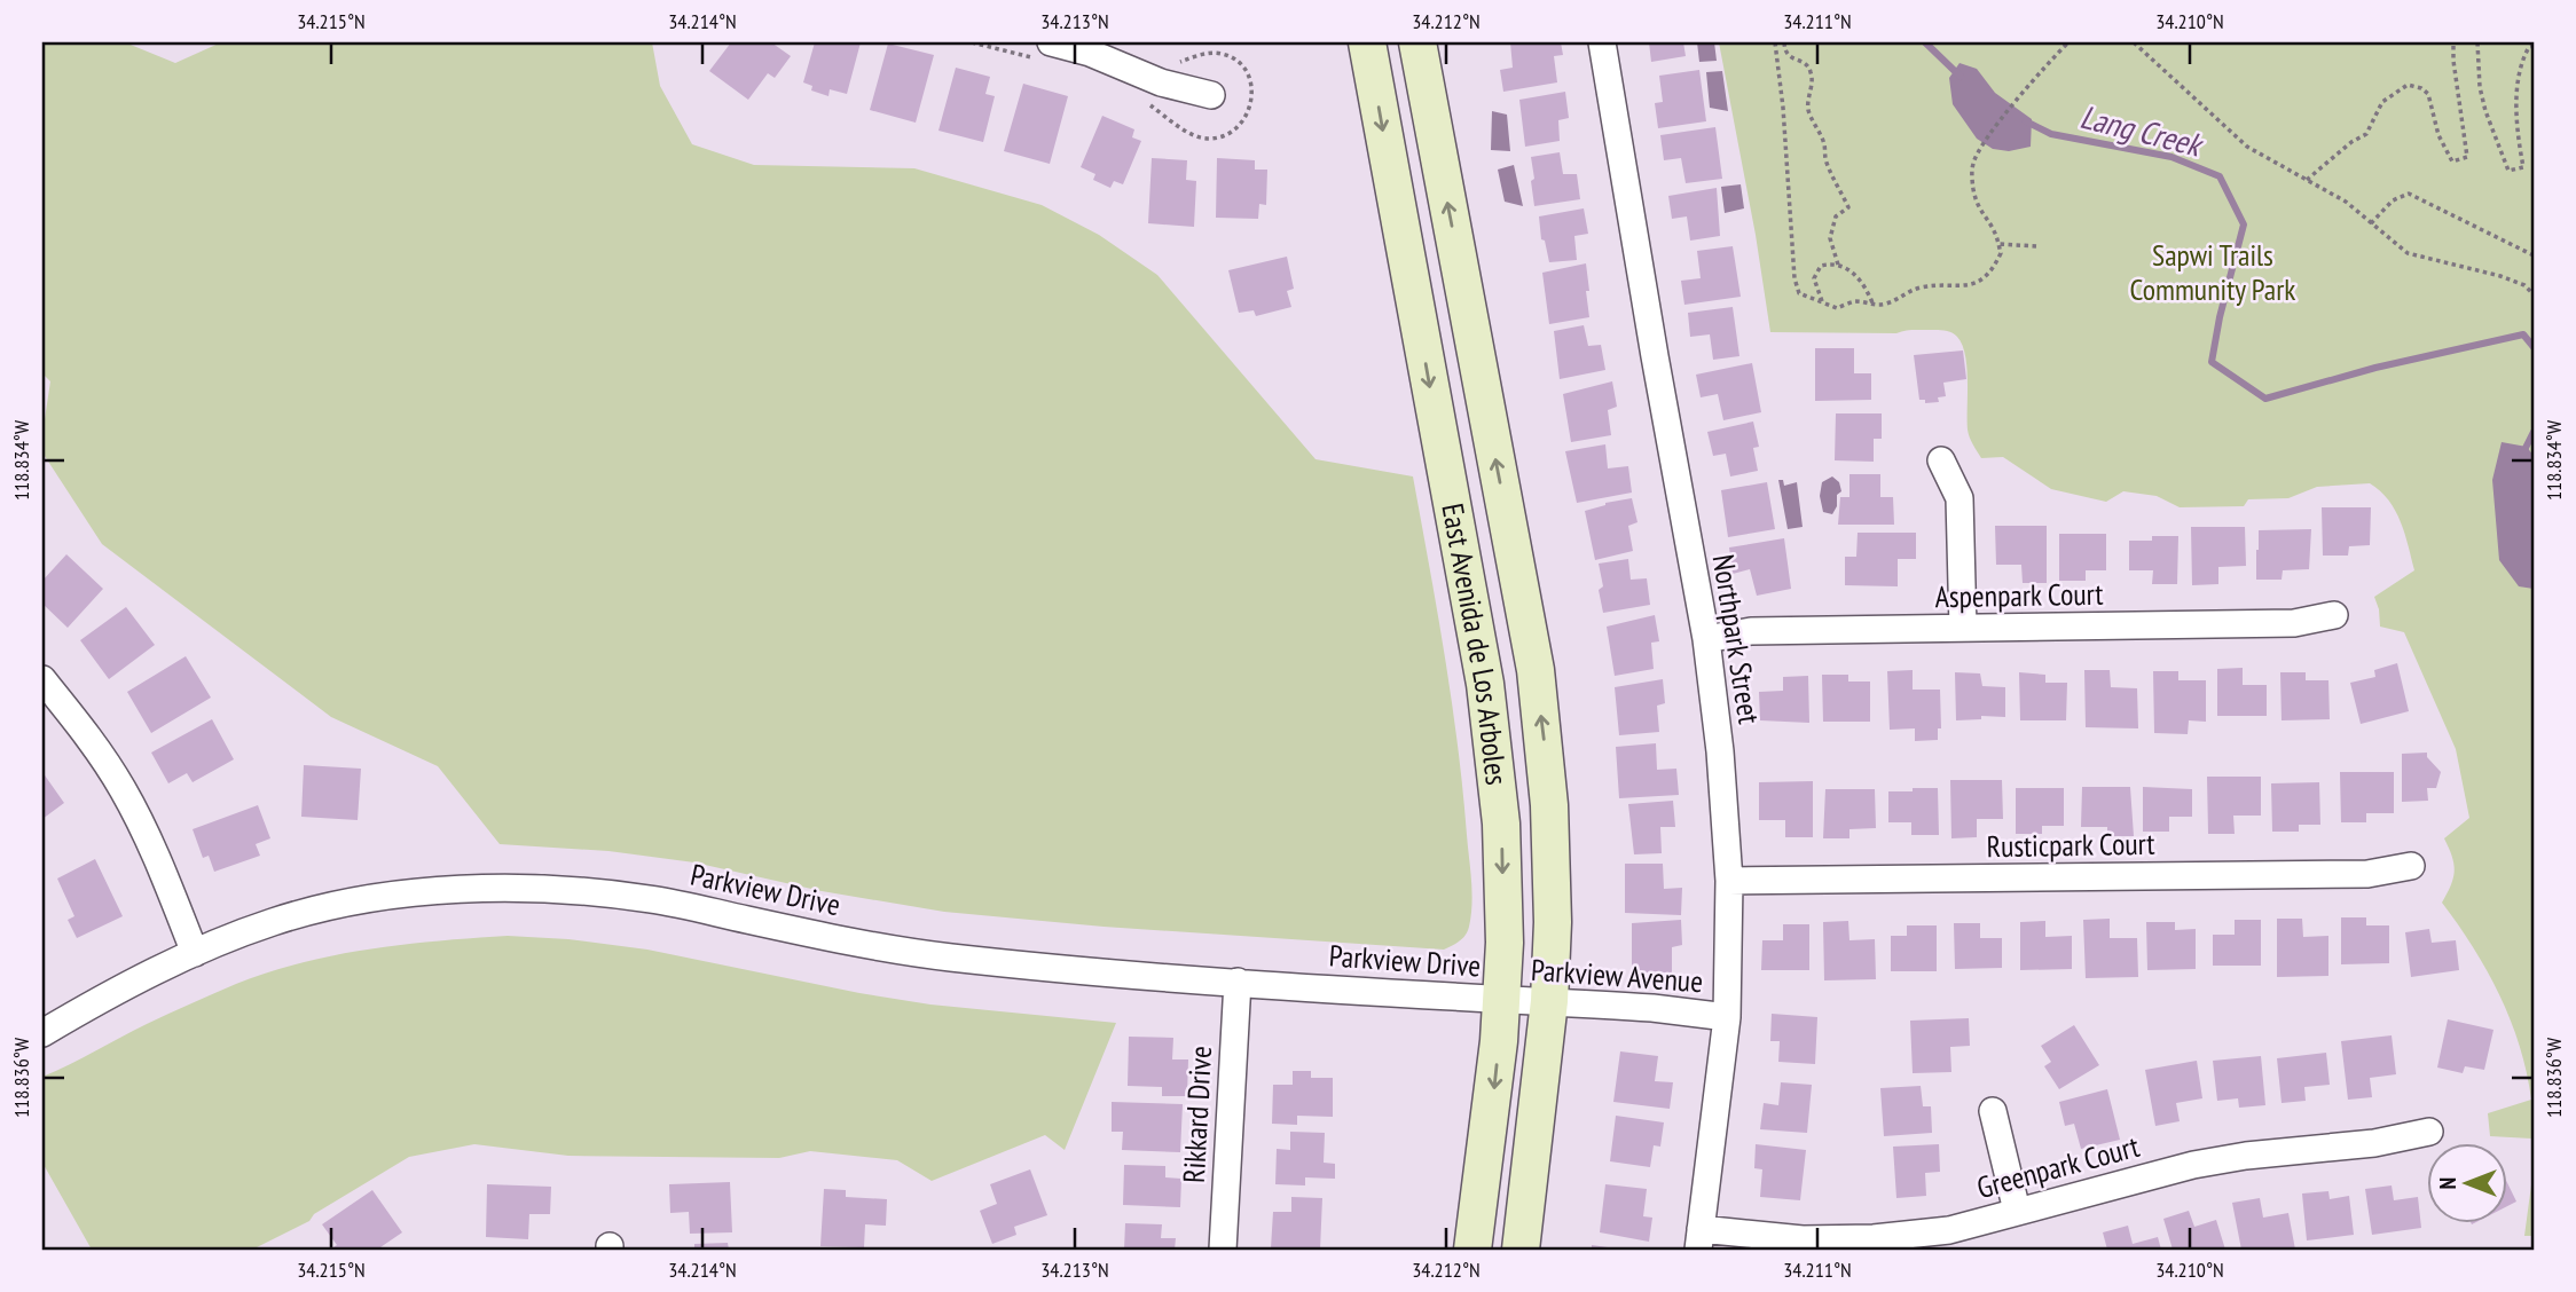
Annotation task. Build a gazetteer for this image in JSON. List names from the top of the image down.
{
  "streets": {
    "main road": ["East Avenida de Los Arboles"],
    "street": [
      "Aspenpark Court",
      "Northpark Street",
      "Rusticpark Court",
      "Parkview Drive",
      "Parkview Avenue",
      "Rikkard Drive",
      "Greenpark Court"
    ]
  },
  "crossings": [
    ["Aspenpark Court", "Northpark Street"],
    ["Northpark Street", "Rusticpark Court"],
    ["Northpark Street", "Parkview Avenue"],
    ["Northpark Street", "Greenpark Court"],
    ["East Avenida de Los Arboles", "Parkview Drive"],
    ["East Avenida de Los Arboles", "Parkview Avenue"],
    ["Parkview Drive", "Parkview Avenue"],
    ["Parkview Drive", "Rikkard Drive"]
  ],
  "water": ["Lang Creek"],
  "parks": ["Sapwi Trails Community Park"],
  "north": "left",
  "coordinates": [
    "34.215°N",
    "34.214°N",
    "34.213°N",
    "34.212°N",
    "34.211°N",
    "34.210°N",
    "118.834°W",
    "118.836°W"
  ]
}
